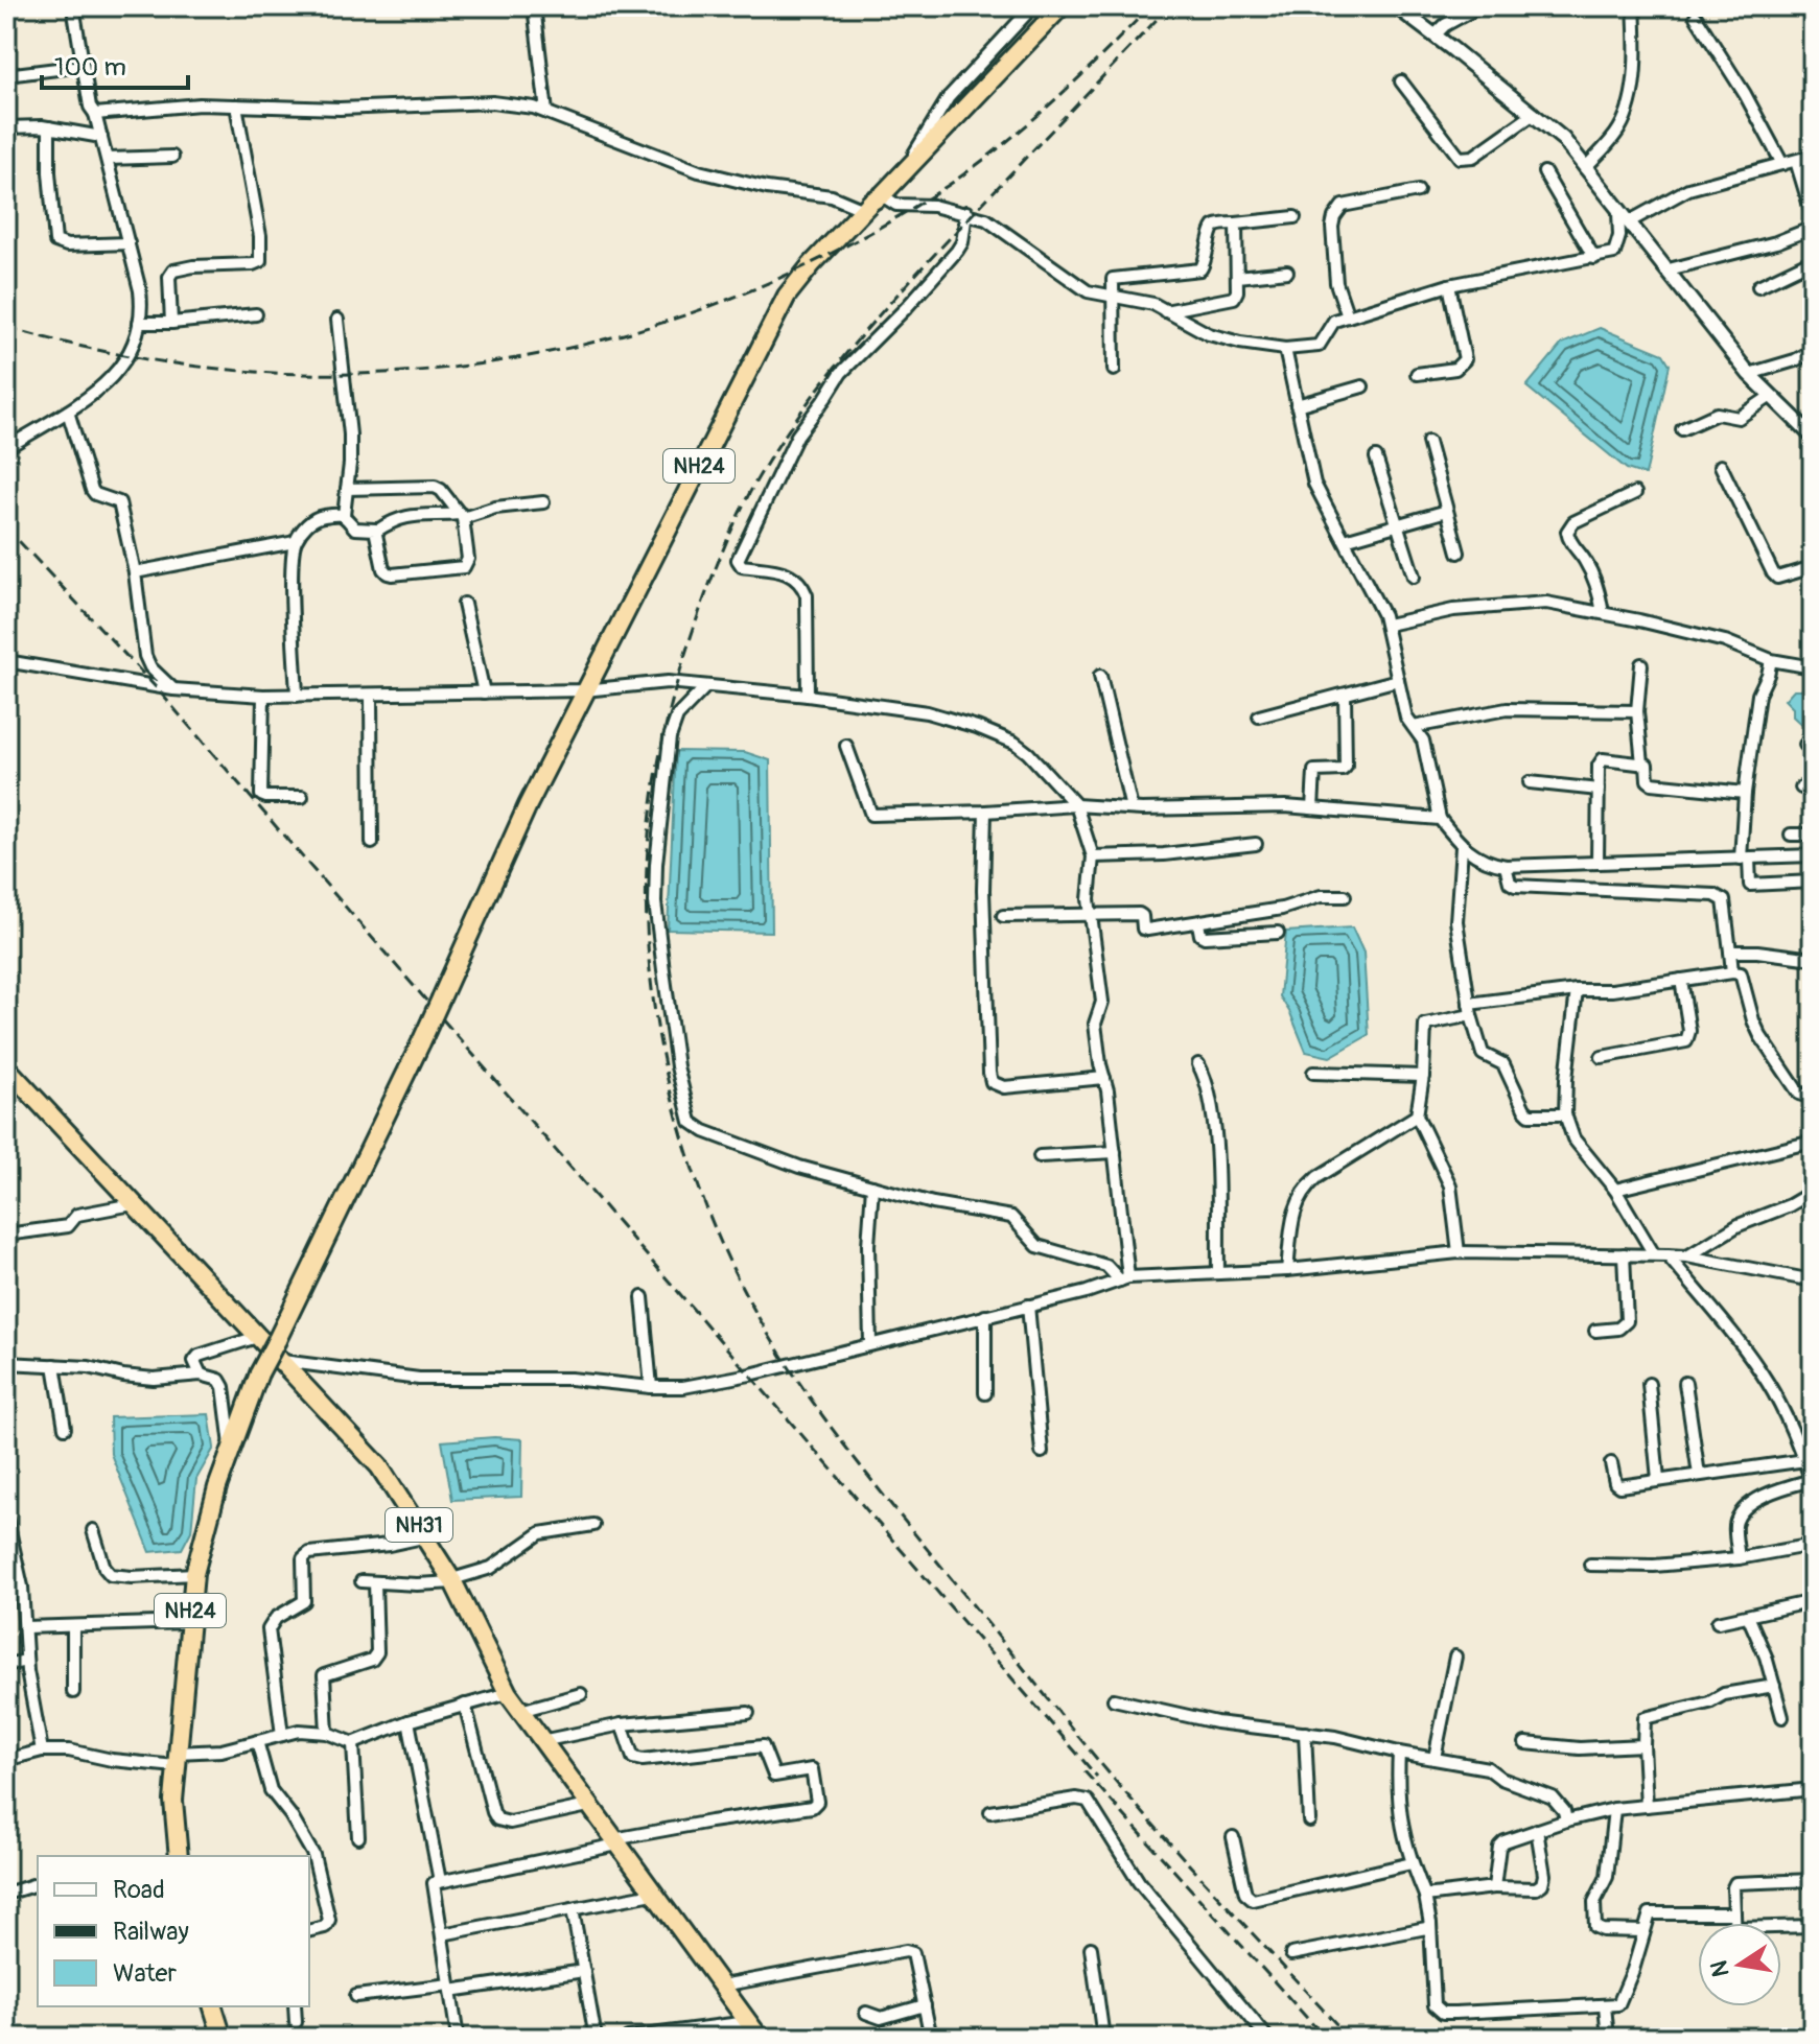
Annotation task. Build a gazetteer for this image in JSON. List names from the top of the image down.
{
  "streets": {
    "highway": ["NH24", "NH31"]
  },
  "legend": ["Road", "Railway", "Water"],
  "scale_bar": "100 m",
  "north": "left"
}
